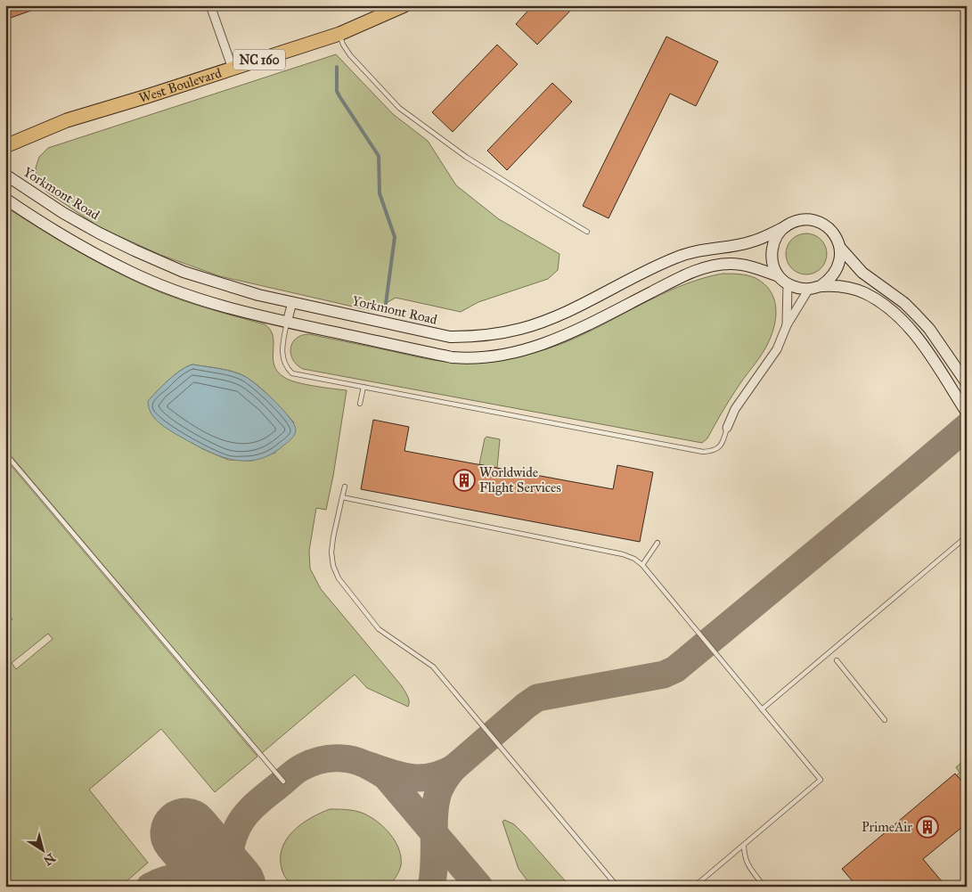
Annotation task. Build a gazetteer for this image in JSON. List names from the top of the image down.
{
  "streets": {
    "main road": ["NC 160", "West Boulevard"],
    "street": ["Yorkmont Road"]
  },
  "places": {
    "building": ["Worldwide Flight Services", "PrimeAir"]
  },
  "north": "bottom right"
}
